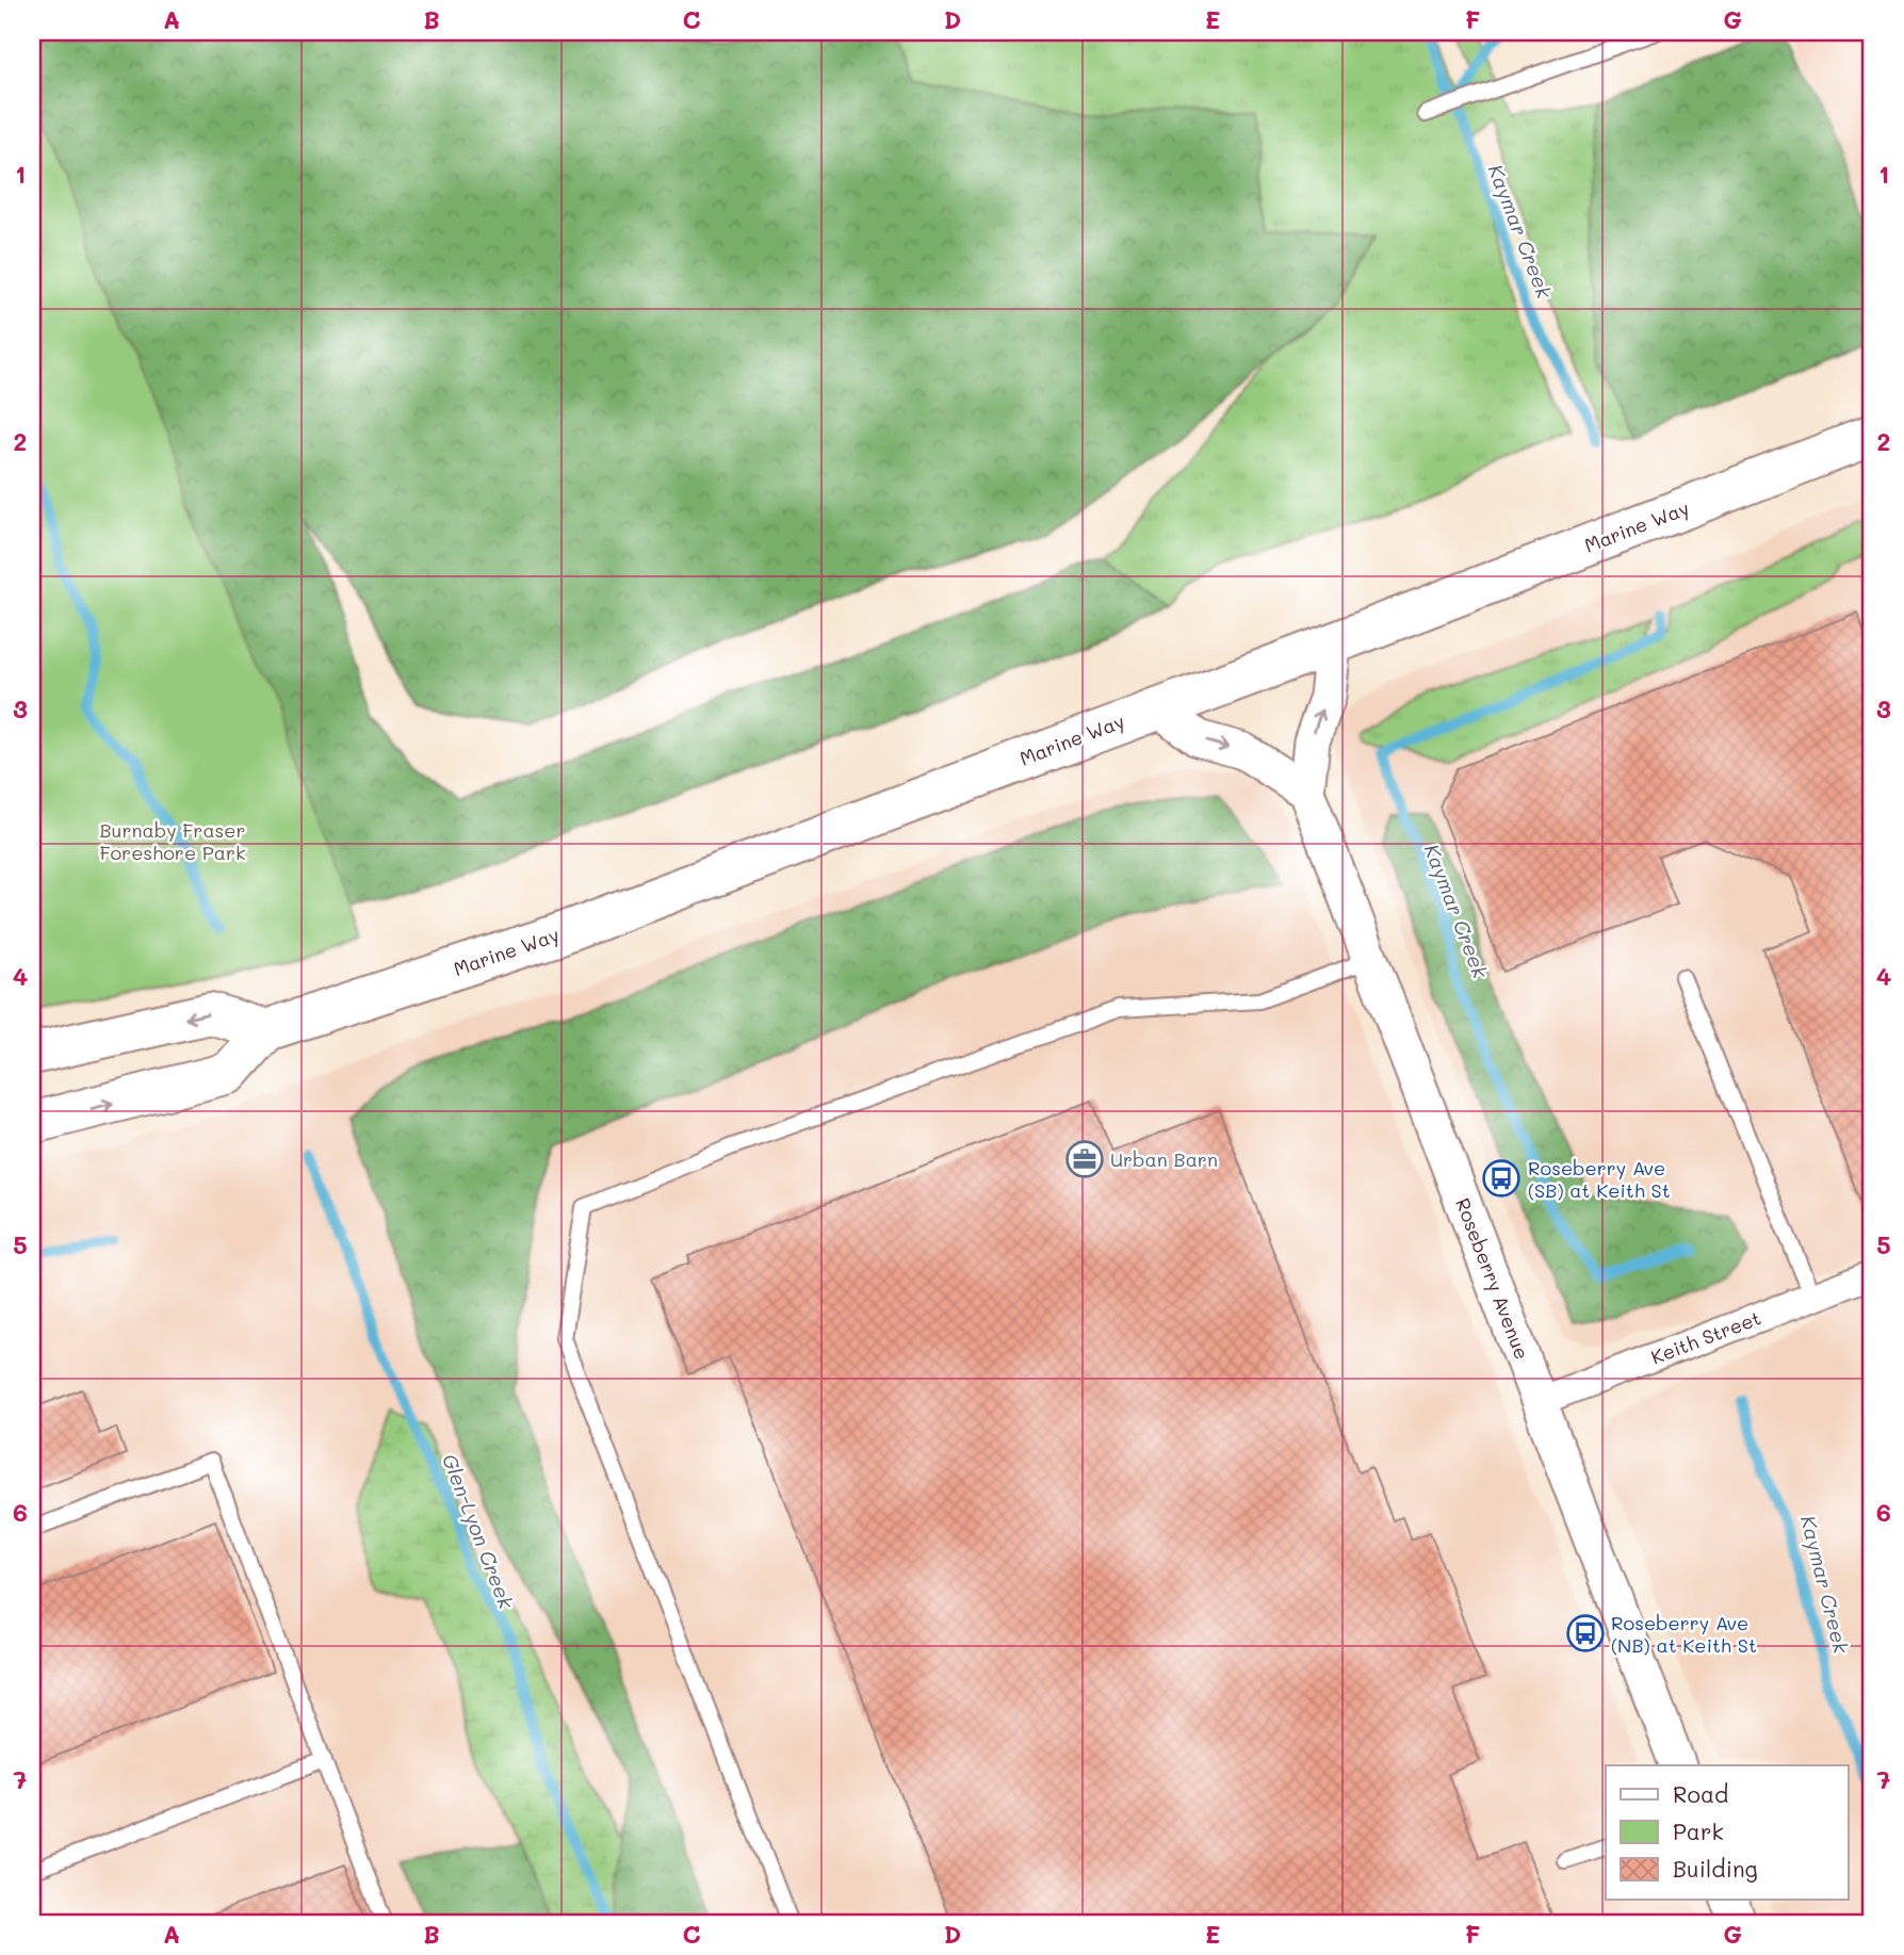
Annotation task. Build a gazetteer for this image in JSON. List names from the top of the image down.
{
  "streets": {
    "main road": ["Marine Way"],
    "street": ["Roseberry Avenue", "Keith Street"]
  },
  "crossings": [
    ["Marine Way", "Roseberry Avenue"],
    ["Roseberry Avenue", "Keith Street"]
  ],
  "water": ["Kaymar Creek", "Glen-Lyon Creek"],
  "parks": ["Burnaby Fraser Foreshore Park"],
  "places": {
    "office": ["Urban Barn"],
    "bus stop": ["Roseberry Ave (SB) at Keith St", "Roseberry Ave (NB) at Keith St"]
  },
  "legend": ["Road", "Park", "Building"],
  "grid": {
    "columns": [
      "A",
      "B",
      "C",
      "D",
      "E",
      "F",
      "G"
    ],
    "rows": [
      "1",
      "2",
      "3",
      "4",
      "5",
      "6",
      "7"
    ]
  }
}
